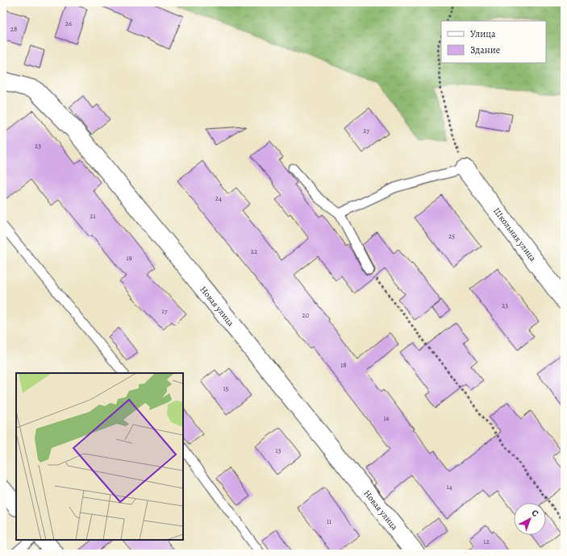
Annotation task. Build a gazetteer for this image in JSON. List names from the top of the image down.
{
  "streets": {
    "street": ["Школьная улица", "Новая улица"]
  },
  "house_numbers": [
    "26",
    "28",
    "27",
    "23",
    "24",
    "21",
    "25",
    "22",
    "19",
    "23",
    "17",
    "20",
    "18",
    "15",
    "16",
    "13",
    "14",
    "11",
    "12"
  ],
  "legend": ["Улица", "Здание"],
  "north": "top right"
}
